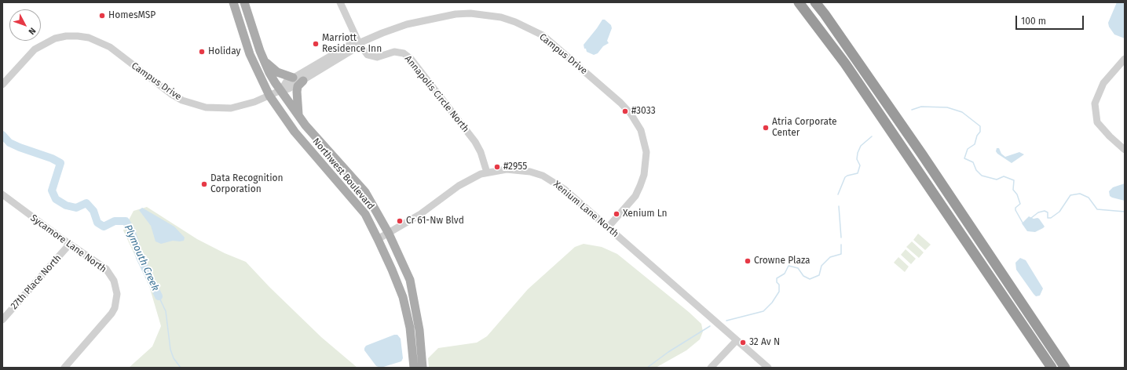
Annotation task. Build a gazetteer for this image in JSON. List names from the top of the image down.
{
  "streets": {
    "main road": ["Northwest Boulevard"],
    "street": [
      "Campus Drive",
      "Annapolis Circle North",
      "Xenium Lane North",
      "Sycamore Lane North",
      "27th Place North"
    ]
  },
  "crossings": [
    ["Campus Drive", "Annapolis Circle North"],
    ["Campus Drive", "Northwest Boulevard"],
    ["Campus Drive", "Xenium Lane North"],
    ["Annapolis Circle North", "Xenium Lane North"],
    ["Northwest Boulevard", "Xenium Lane North"],
    ["Sycamore Lane North", "27th Place North"]
  ],
  "water": ["Plymouth Creek"],
  "places": [
    "HomesMSP",
    "Marriott Residence Inn",
    "Holiday",
    "#3033",
    "Atria Corporate Center",
    "#2955",
    "Data Recognition Corporation",
    "Xenium Ln",
    "Cr 61-Nw Blvd",
    "Crowne Plaza",
    "32 Av N"
  ],
  "scale_bar": "100 m",
  "north": "bottom right"
}
